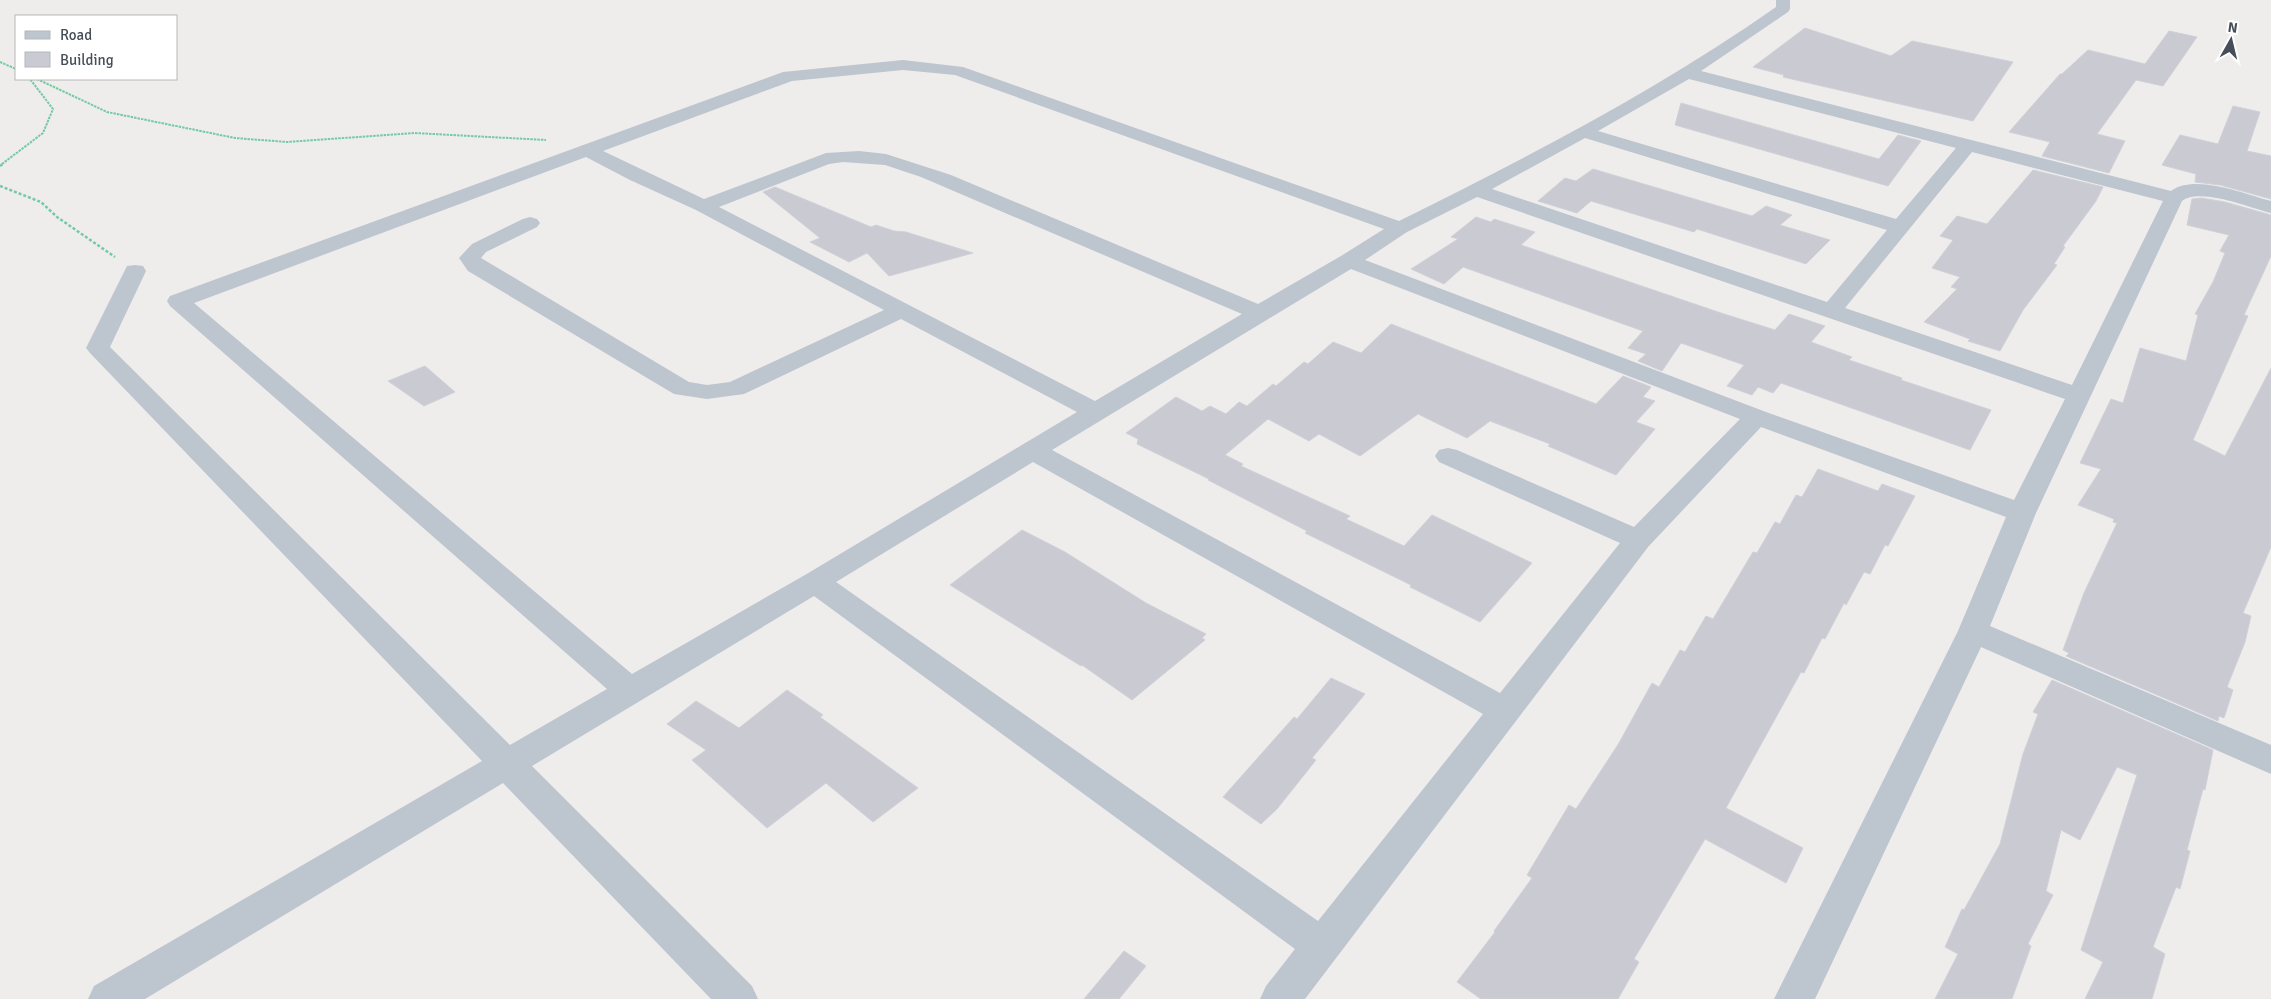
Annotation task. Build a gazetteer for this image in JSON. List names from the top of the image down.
{
  "legend": ["Road", "Building"],
  "north": "top"
}
